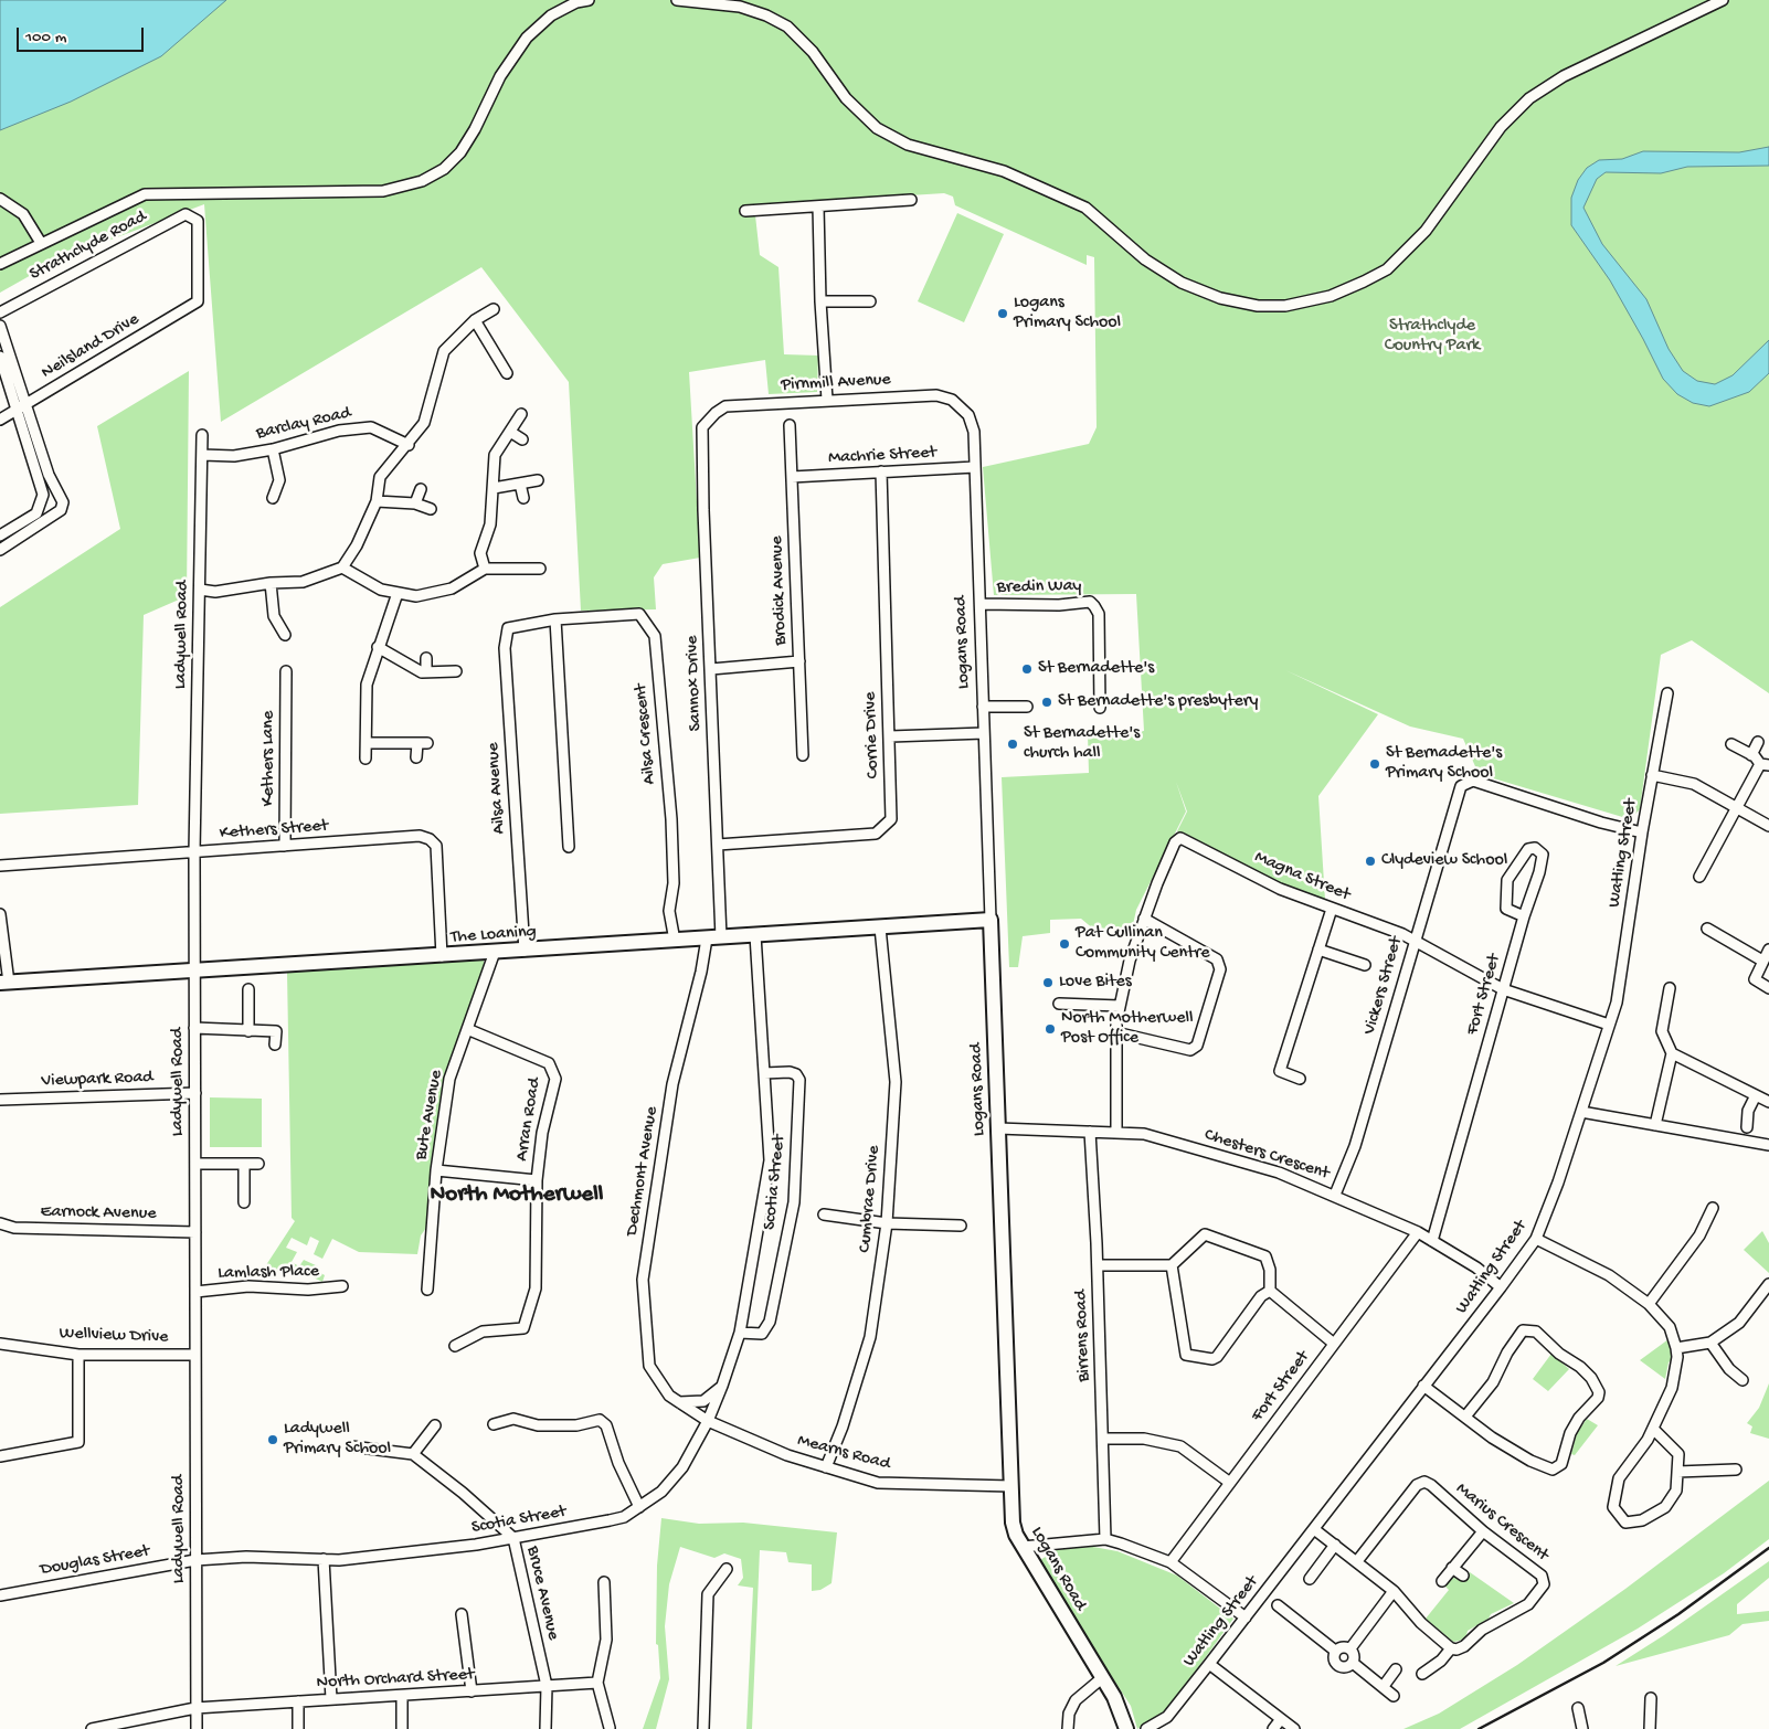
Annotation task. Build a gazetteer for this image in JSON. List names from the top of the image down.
{
  "streets": {
    "street": [
      "Strathclyde Road",
      "Neilsland Drive",
      "Pirnmill Avenue",
      "Barclay Road",
      "Machrie Street",
      "Bredin Way",
      "Brodick Avenue",
      "Ladywell Road",
      "Logans Road",
      "Sannox Drive",
      "Ailsa Crescent",
      "Corrie Drive",
      "Kethers Lane",
      "Ailsa Avenue",
      "Kethers Street",
      "Watling Street",
      "Magna Street",
      "The Loaning",
      "Vickers Street",
      "Fort Street",
      "Viewpark Road",
      "Bute Avenue",
      "Arran Road",
      "Chesters Crescent",
      "Dechmont Avenue",
      "Scotia Street",
      "Cumbrae Drive",
      "Earnock Avenue",
      "Lamlash Place",
      "Wellview Drive",
      "Birrens Road",
      "Mearns Road",
      "Marius Crescent",
      "Douglas Street",
      "Bruce Avenue",
      "North Orchard Street"
    ]
  },
  "crossings": [
    ["Strathclyde Road", "Neilsland Drive"],
    ["Pirnmill Avenue", "Logans Road"],
    ["Pirnmill Avenue", "Sannox Drive"],
    ["Barclay Road", "Ladywell Road"],
    ["Machrie Street", "Brodick Avenue"],
    ["Machrie Street", "Logans Road"],
    ["Machrie Street", "Corrie Drive"],
    ["Bredin Way", "Logans Road"],
    ["Ladywell Road", "Kethers Street"],
    ["Ladywell Road", "The Loaning"],
    ["Ladywell Road", "Viewpark Road"],
    ["Ladywell Road", "Scotia Street"],
    ["Ladywell Road", "Earnock Avenue"],
    ["Ladywell Road", "Lamlash Place"],
    ["Ladywell Road", "Wellview Drive"],
    ["Ladywell Road", "Douglas Street"],
    ["Ladywell Road", "North Orchard Street"],
    ["Logans Road", "The Loaning"],
    ["Logans Road", "Chesters Crescent"],
    ["Logans Road", "Mearns Road"],
    ["Sannox Drive", "Corrie Drive"],
    ["Sannox Drive", "The Loaning"],
    ["Sannox Drive", "Dechmont Avenue"],
    ["Ailsa Crescent", "Ailsa Avenue"],
    ["Ailsa Crescent", "The Loaning"],
    ["Kethers Lane", "Kethers Street"],
    ["Ailsa Avenue", "The Loaning"],
    ["Kethers Street", "The Loaning"],
    ["Watling Street", "Magna Street"],
    ["Watling Street", "Vickers Street"],
    ["Watling Street", "Chesters Crescent"],
    ["Magna Street", "Vickers Street"],
    ["Magna Street", "Fort Street"],
    ["The Loaning", "Bute Avenue"],
    ["The Loaning", "Dechmont Avenue"],
    ["The Loaning", "Scotia Street"],
    ["The Loaning", "Cumbrae Drive"],
    ["Vickers Street", "Chesters Crescent"],
    ["Fort Street", "Chesters Crescent"],
    ["Bute Avenue", "Arran Road"],
    ["Chesters Crescent", "Birrens Road"],
    ["Dechmont Avenue", "Scotia Street"],
    ["Dechmont Avenue", "Mearns Road"],
    ["Scotia Street", "Mearns Road"],
    ["Scotia Street", "Douglas Street"],
    ["Scotia Street", "Bruce Avenue"],
    ["Cumbrae Drive", "Mearns Road"],
    ["Bruce Avenue", "North Orchard Street"]
  ],
  "districts": ["North Motherwell"],
  "parks": ["Strathclyde Country Park"],
  "places": [
    "Logans Primary School",
    "St Bernadette's",
    "St Bernadette's presbytery",
    "St Bernadette's church hall",
    "St Bernadette's Primary School",
    "Clydeview School",
    "Pat Cullinan Community Centre",
    "Love Bites",
    "North Motherwell Post Office",
    "Ladywell Primary School"
  ],
  "scale_bar": "100 m"
}
